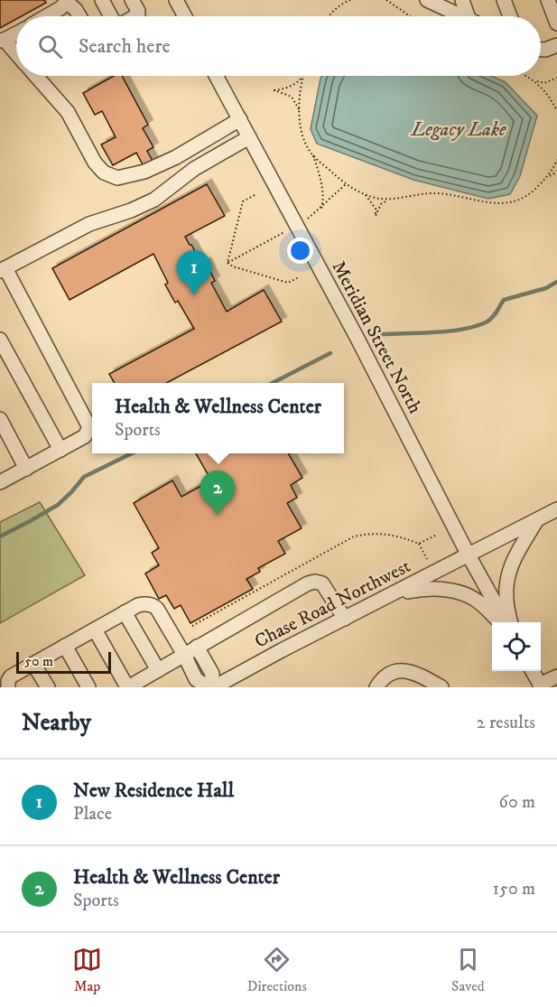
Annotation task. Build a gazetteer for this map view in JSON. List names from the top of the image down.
{
  "streets": {
    "street": ["Meridian Street North", "Chase Road Northwest"]
  },
  "crossings": [
    ["Meridian Street North", "Chase Road Northwest"]
  ],
  "water": ["Legacy Lake"],
  "scale_bar": "50 m",
  "page": {
    "search": "Search here",
    "pins": ["1", "2"],
    "popup": ["Health & Wellness Center", "Sports"],
    "scale": "50 m",
    "heading": ["Nearby", "2 results"],
    "list": [
      {
        "mark": "1",
        "name": "New Residence Hall",
        "note": "Place",
        "value": "60 m"
      },
      {
        "mark": "2",
        "name": "Health & Wellness Center",
        "note": "Sports",
        "value": "150 m"
      }
    ],
    "nav": ["Map", "Directions", "Saved"]
  }
}
